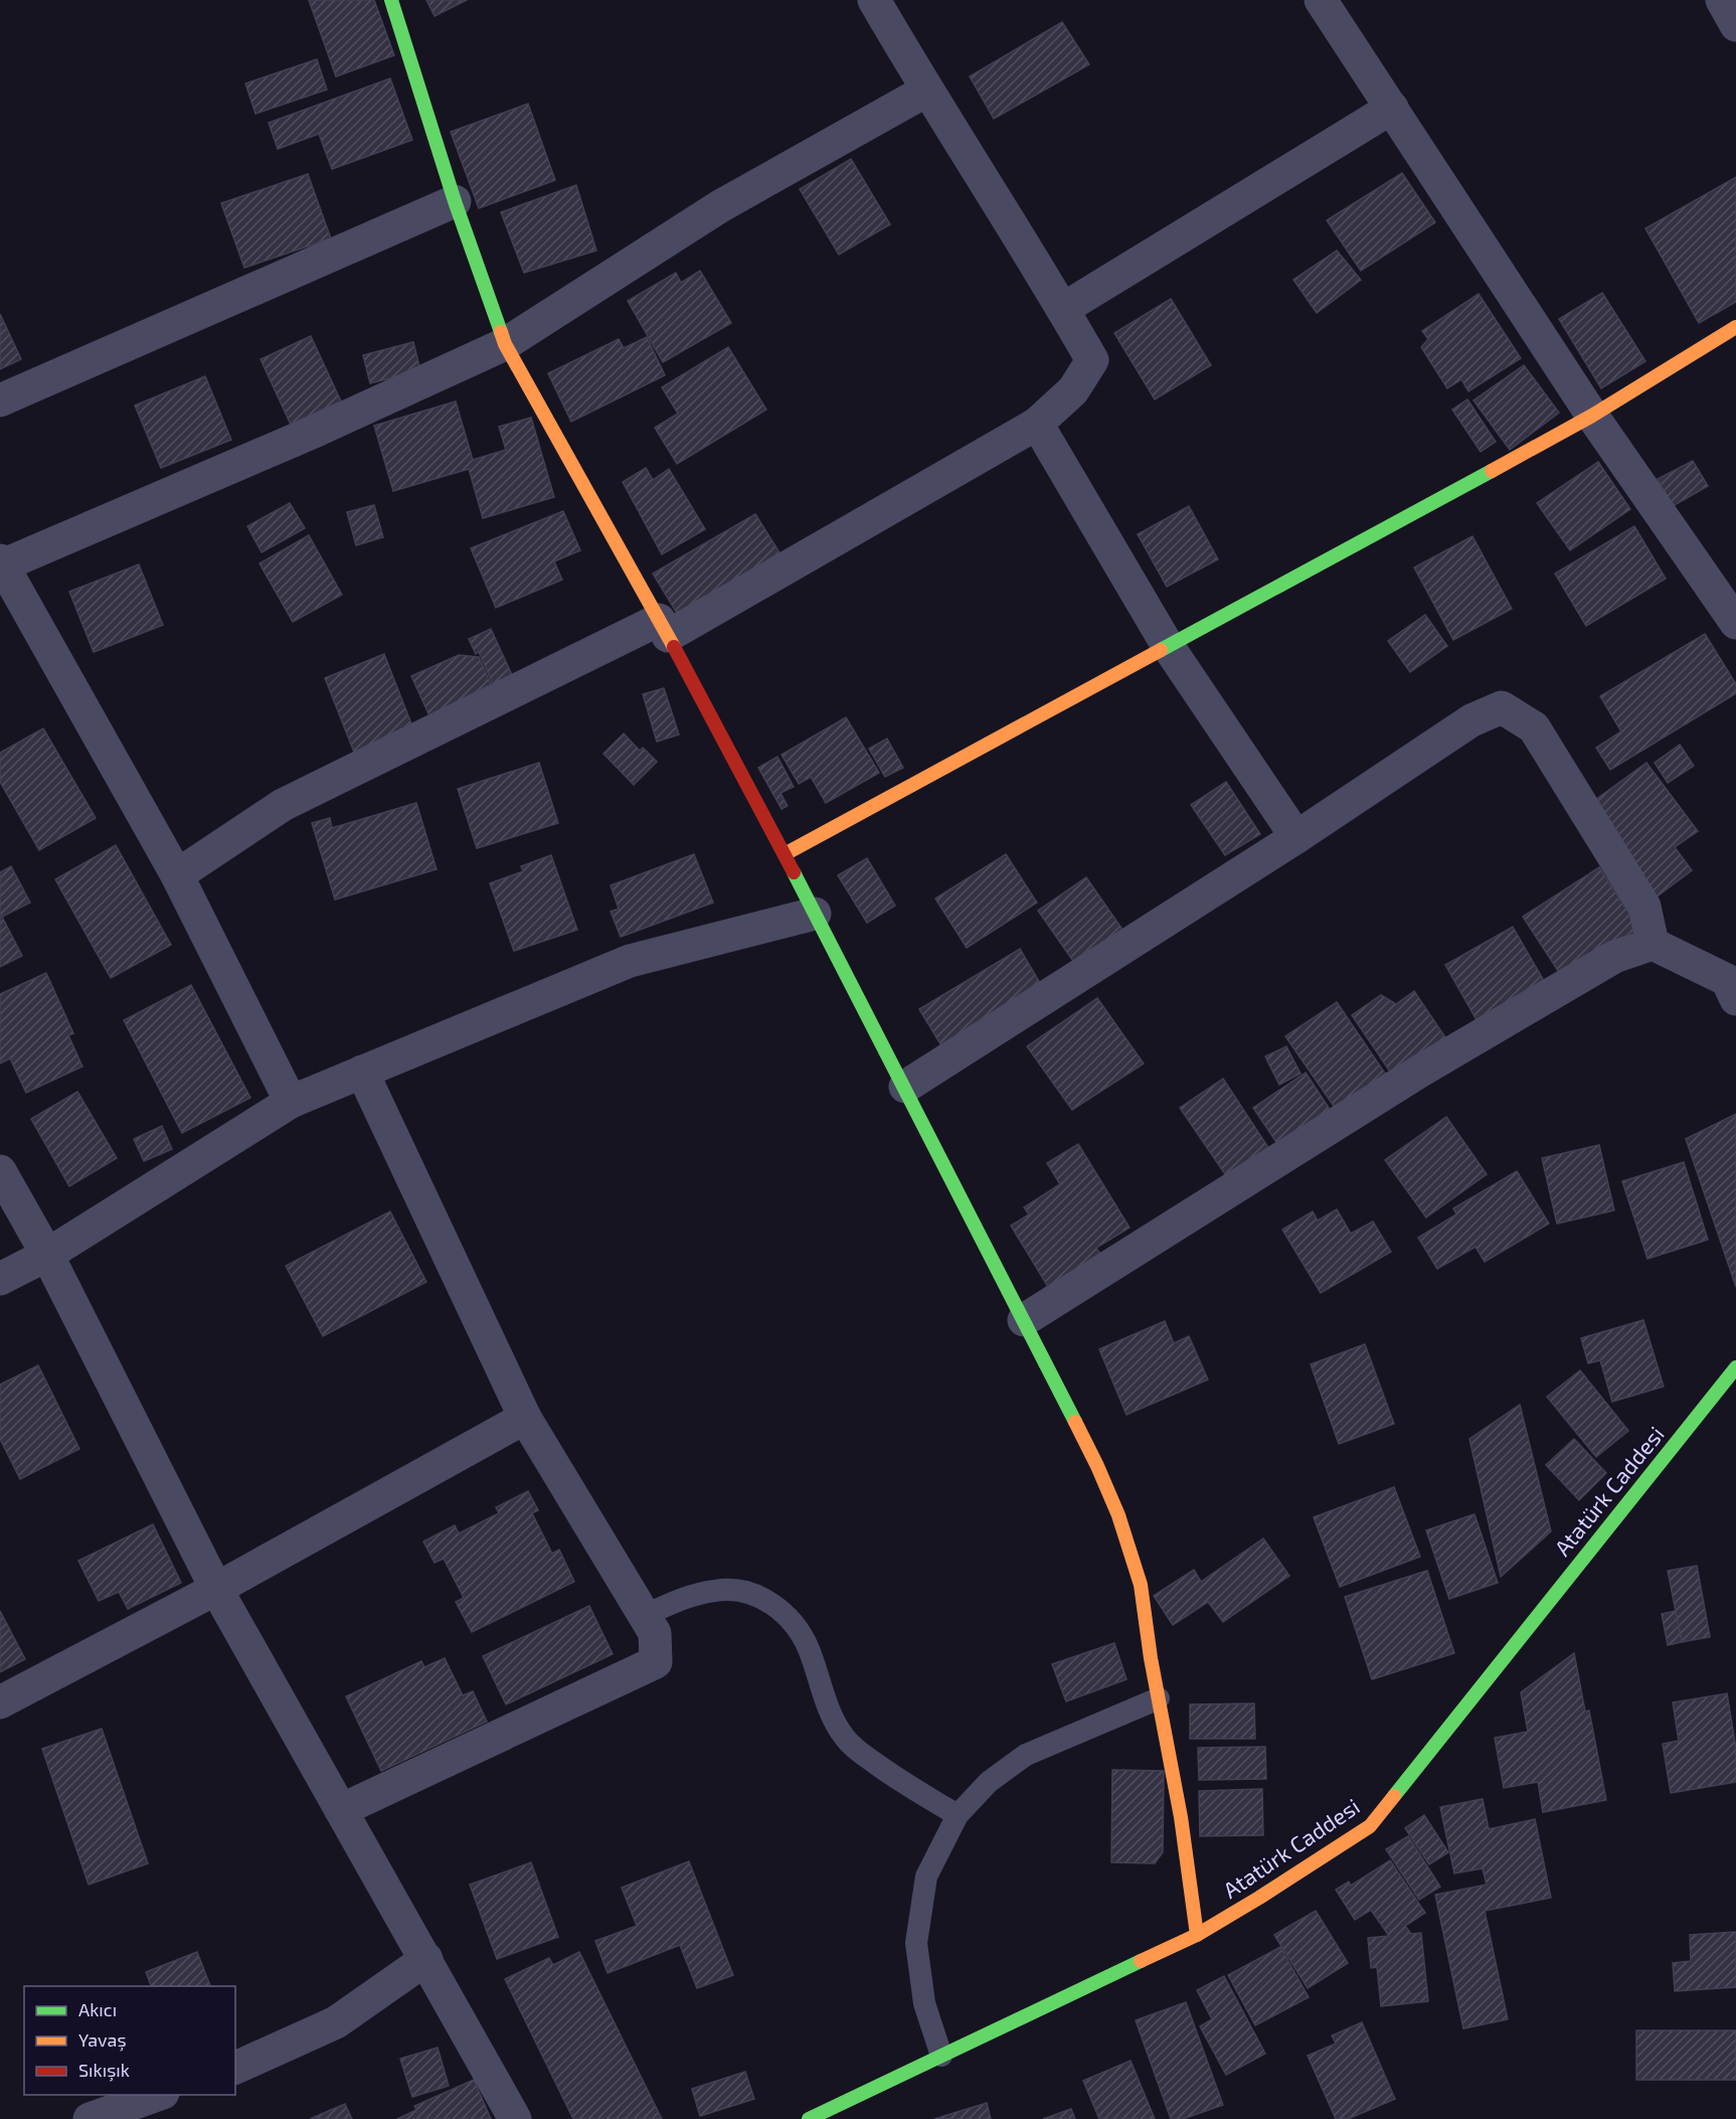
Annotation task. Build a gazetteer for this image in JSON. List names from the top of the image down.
{
  "streets": {
    "street": ["Atatürk Caddesi"]
  },
  "legend": ["Akıcı", "Yavaş", "Sıkışık"]
}
